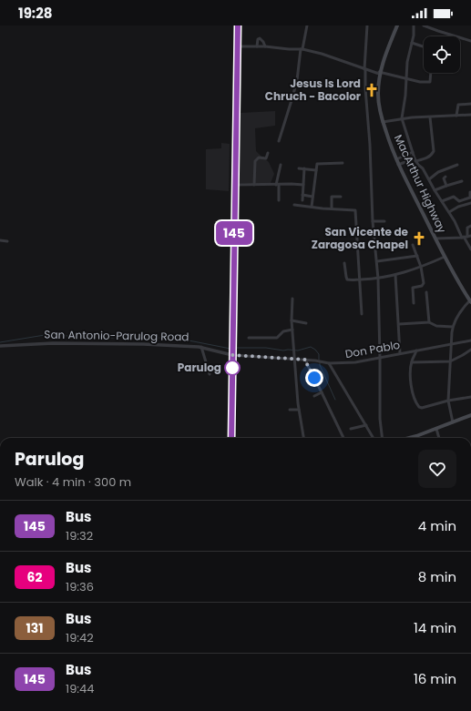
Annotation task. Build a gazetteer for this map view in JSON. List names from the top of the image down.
{
  "streets": {
    "main road": ["MacArthur Highway"],
    "street": ["San Antonio-Parulog Road", "Don Pablo"]
  },
  "crossings": [
    ["San Antonio-Parulog Road", "Don Pablo"]
  ],
  "places": {
    "church": ["Jesus Is Lord Chruch - Bacolor", "San Vicente de Zaragosa Chapel"],
    "other": ["Parulog"]
  },
  "lines": ["bus line 145"],
  "page": {
    "status": "19:28",
    "on_map": "145",
    "heading": ["Parulog", "Walk · 4 min · 300 m"],
    "list": [
      {
        "mark": "145",
        "name": "Bus",
        "note": "19:32",
        "value": "4 min"
      },
      {
        "mark": "62",
        "name": "Bus",
        "note": "19:36",
        "value": "8 min"
      },
      {
        "mark": "131",
        "name": "Bus",
        "note": "19:42",
        "value": "14 min"
      },
      {
        "mark": "145",
        "name": "Bus",
        "note": "19:44",
        "value": "16 min"
      }
    ]
  }
}
